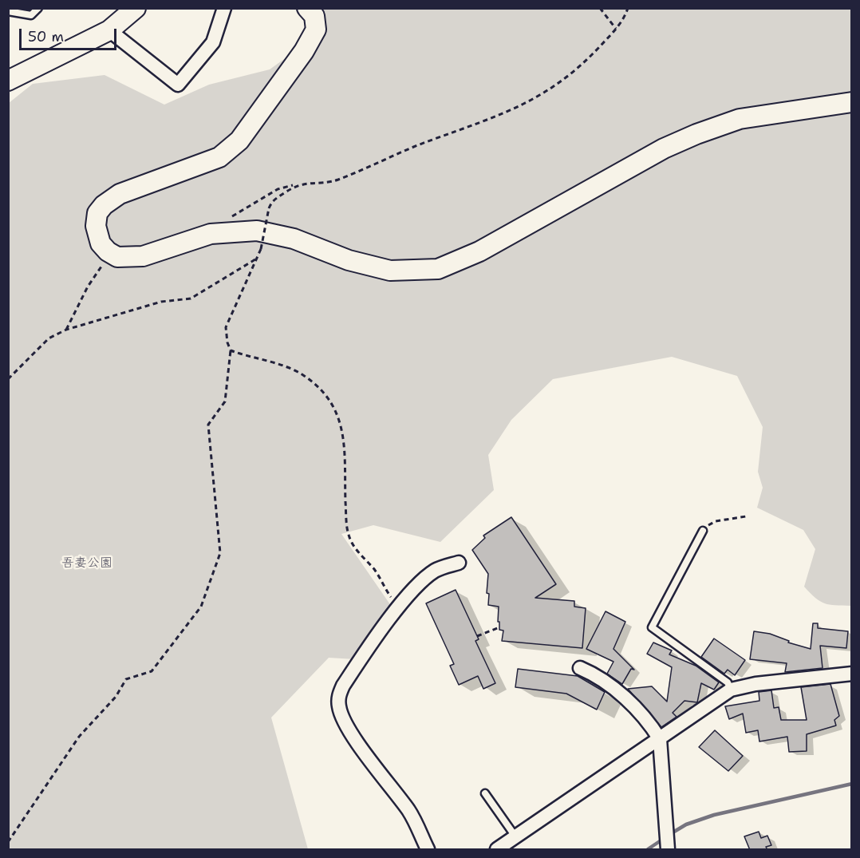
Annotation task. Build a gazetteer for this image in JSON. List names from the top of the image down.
{
  "parks": ["吾妻公園"],
  "scale_bar": "50 m"
}
